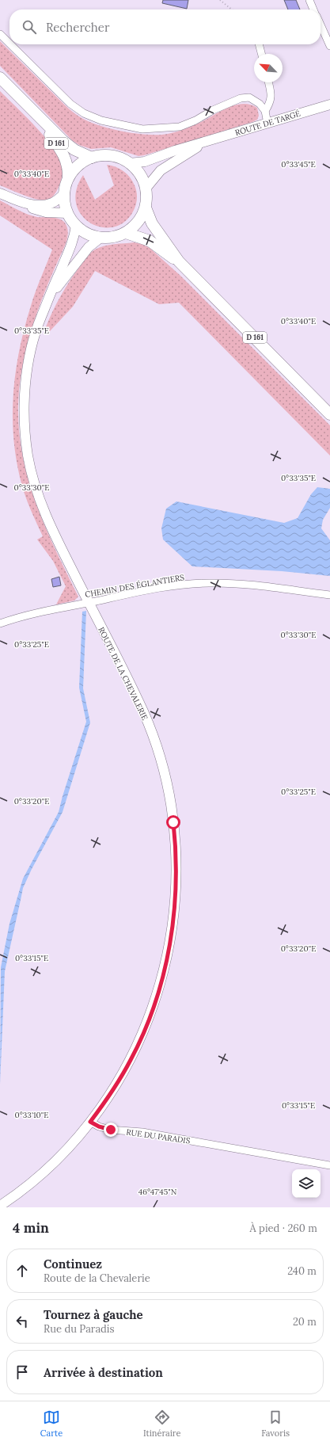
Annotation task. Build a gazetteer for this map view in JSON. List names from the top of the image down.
{
  "streets": {
    "main road": ["D 161"],
    "street": [
      "ROUTE DE TARGÉ",
      "CHEMIN DES ÉGLANTIERS",
      "ROUTE DE LA CHEVALERIE",
      "RUE DU PARADIS"
    ]
  },
  "crossings": [
    ["ROUTE DE TARGÉ", "D 161"],
    ["ROUTE DE TARGÉ", "ROUTE DE LA CHEVALERIE"],
    ["D 161", "ROUTE DE LA CHEVALERIE"],
    ["CHEMIN DES ÉGLANTIERS", "ROUTE DE LA CHEVALERIE"],
    ["ROUTE DE LA CHEVALERIE", "RUE DU PARADIS"]
  ],
  "north": "top left",
  "page": {
    "search": "Rechercher",
    "heading": ["4 min", "À pied · 260 m"],
    "list": [
      ["Continuez", "Route de la Chevalerie", "240 m"],
      ["Tournez à gauche", "Rue du Paradis", "20 m"],
      "Arrivée à destination"
    ],
    "nav": ["Carte", "Itinéraire", "Favoris"]
  },
  "coordinates": [
    "0°33'45\"E",
    "0°33'40\"E",
    "0°33'35\"E",
    "0°33'30\"E",
    "0°33'25\"E",
    "0°33'20\"E",
    "0°33'15\"E",
    "0°33'10\"E",
    "46°47'45\"N"
  ]
}
